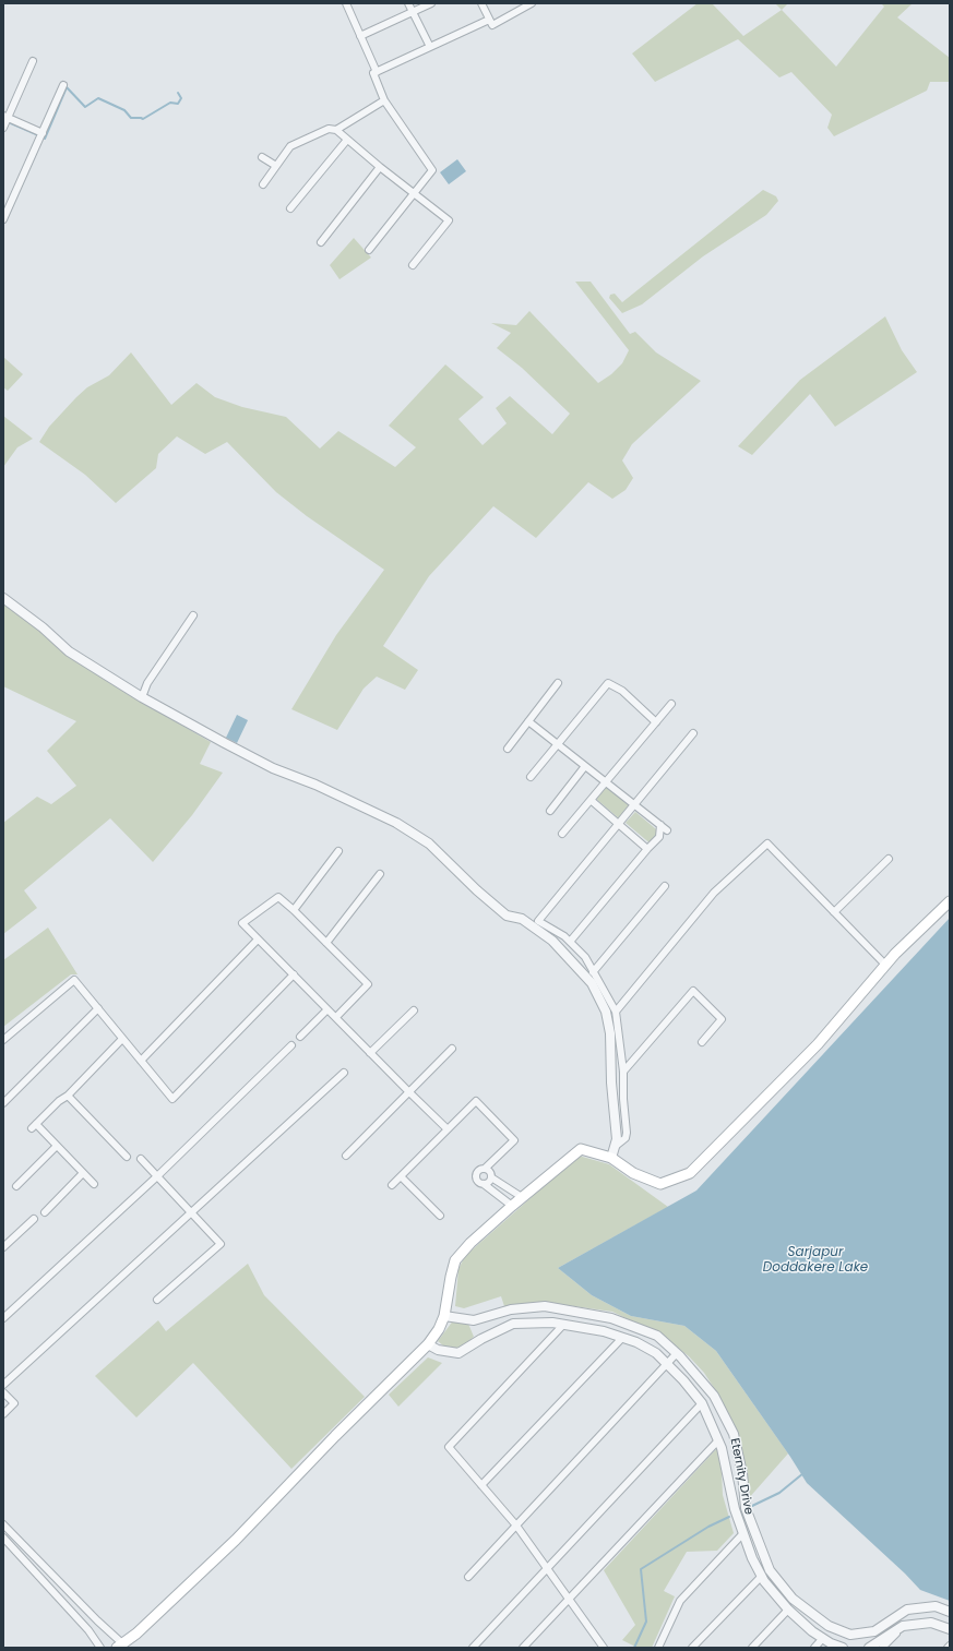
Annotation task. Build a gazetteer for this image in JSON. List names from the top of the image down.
{
  "streets": {
    "street": ["Eternity Drive"]
  },
  "water": ["Sarjapur Doddakere Lake"]
}
